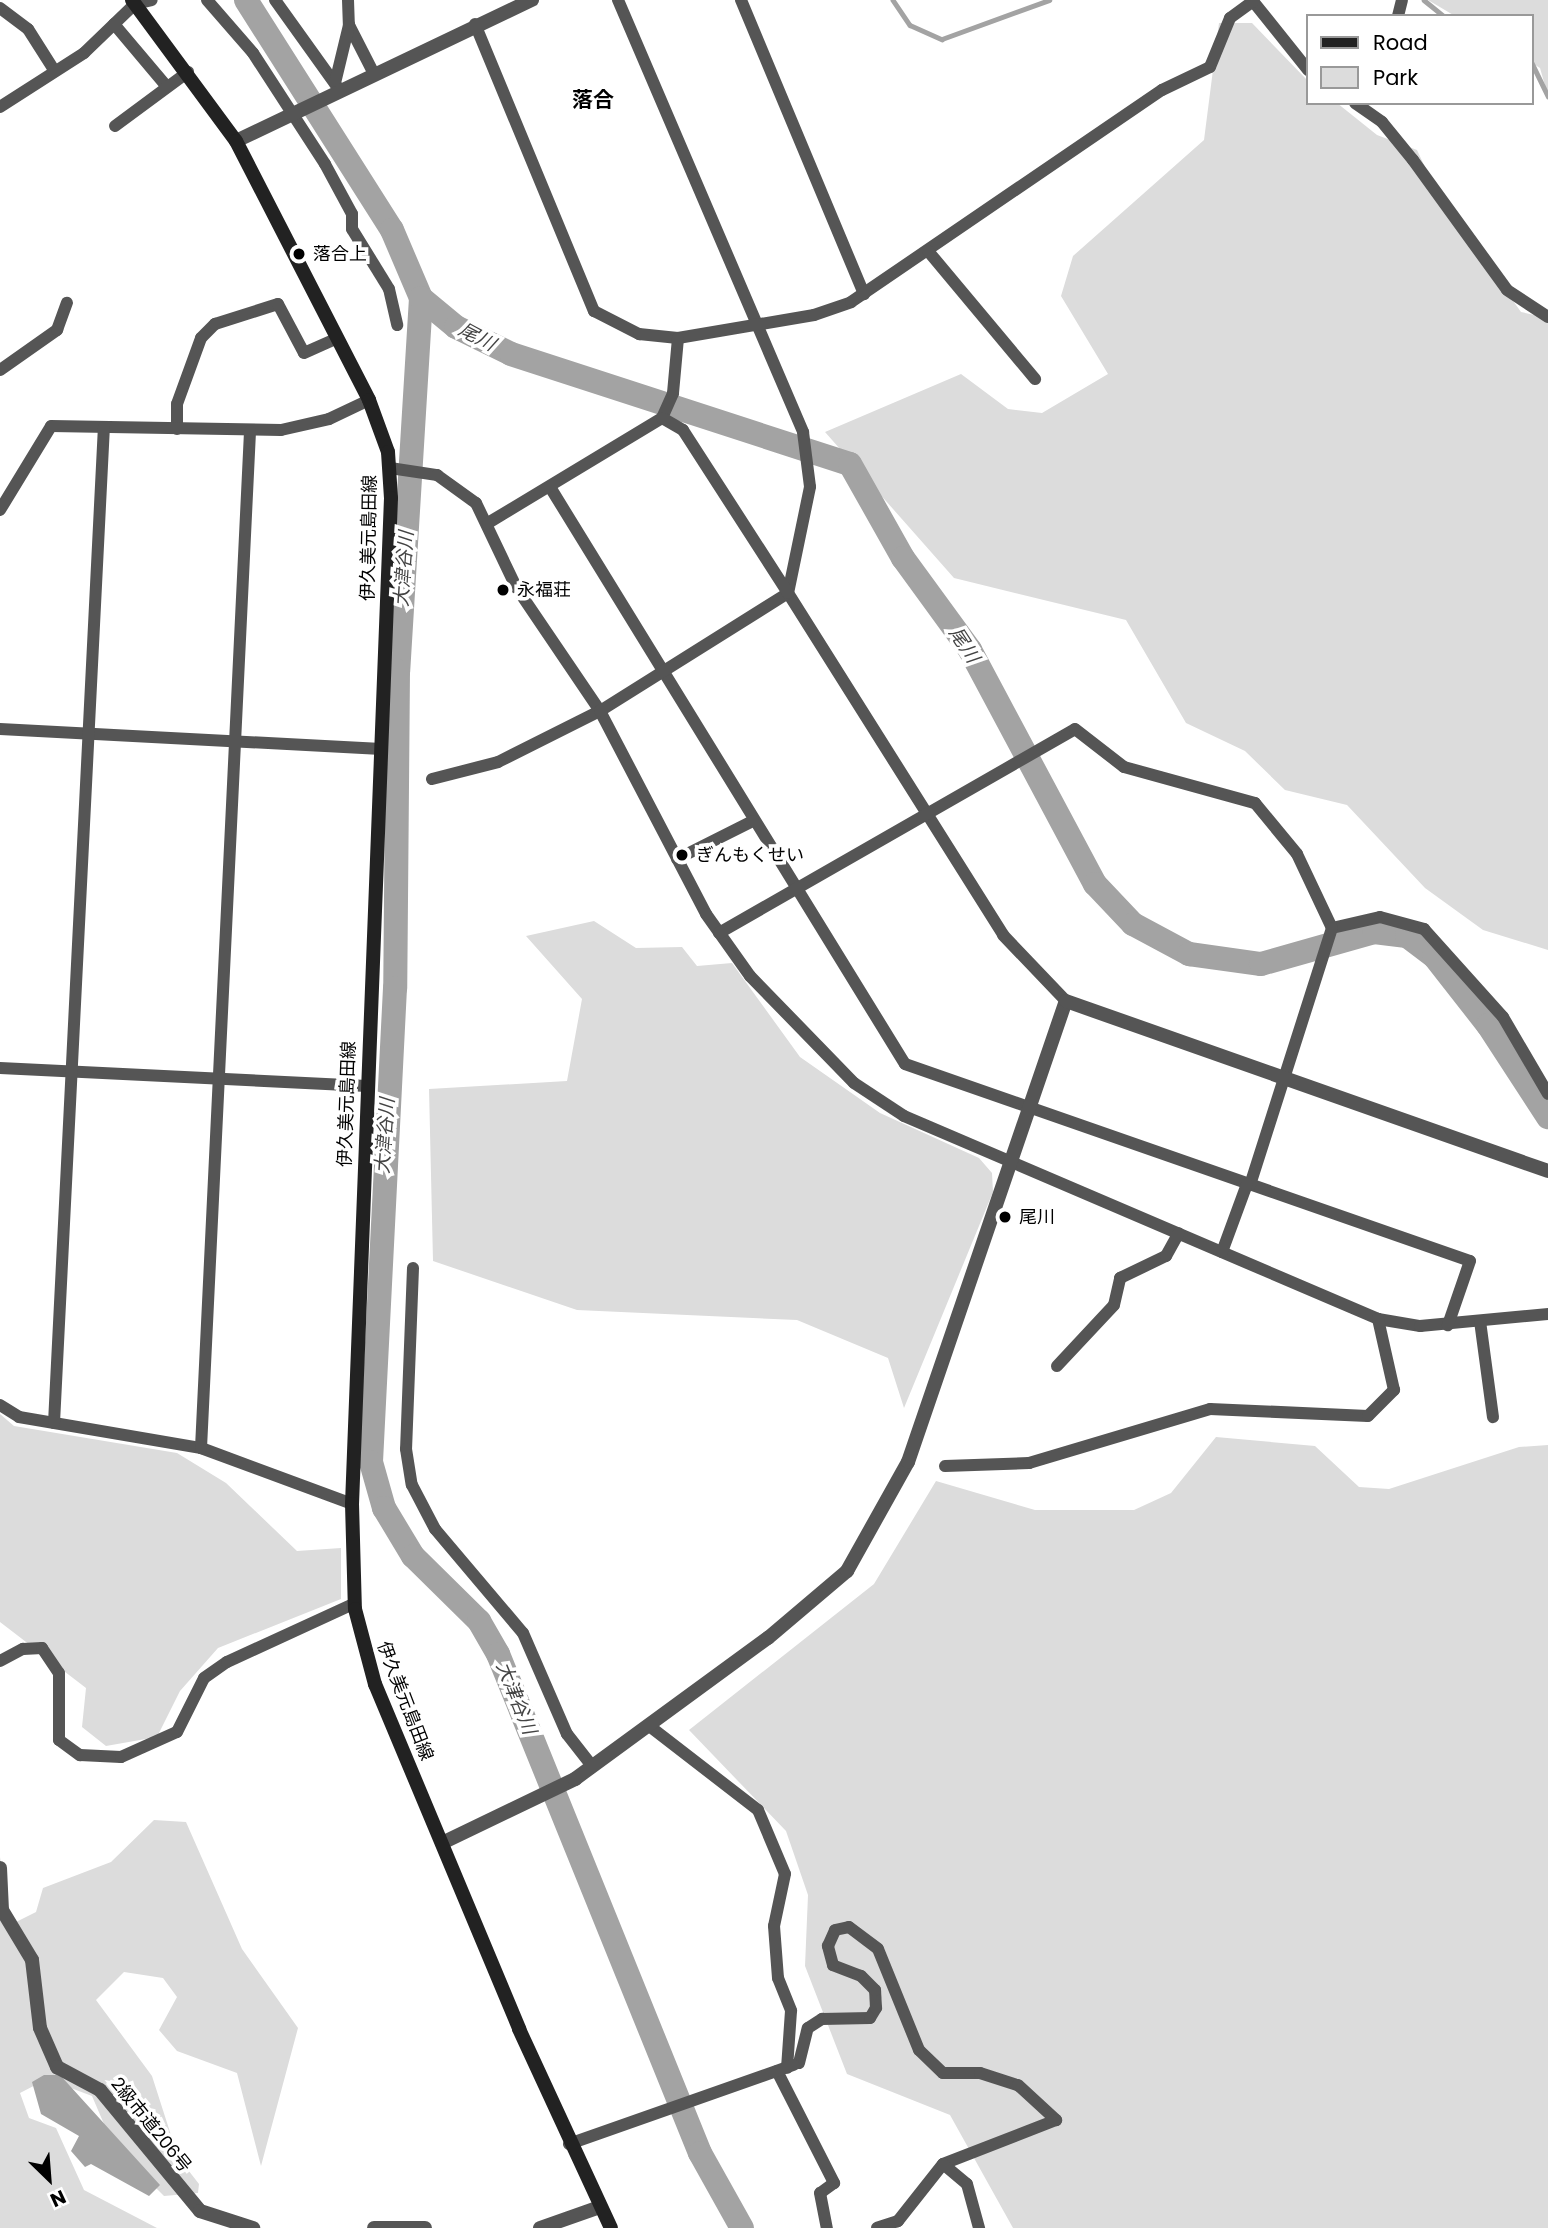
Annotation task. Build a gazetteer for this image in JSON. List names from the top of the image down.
{
  "streets": {
    "main road": ["伊久美元島田線"],
    "street": ["2級市道206号"]
  },
  "districts": ["落合"],
  "water": ["尾川", "大津谷川"],
  "places": [
    "落合上",
    "永福荘",
    "ぎんもくせい",
    "尾川"
  ],
  "legend": ["Road", "Park"],
  "north": "bottom right"
}
